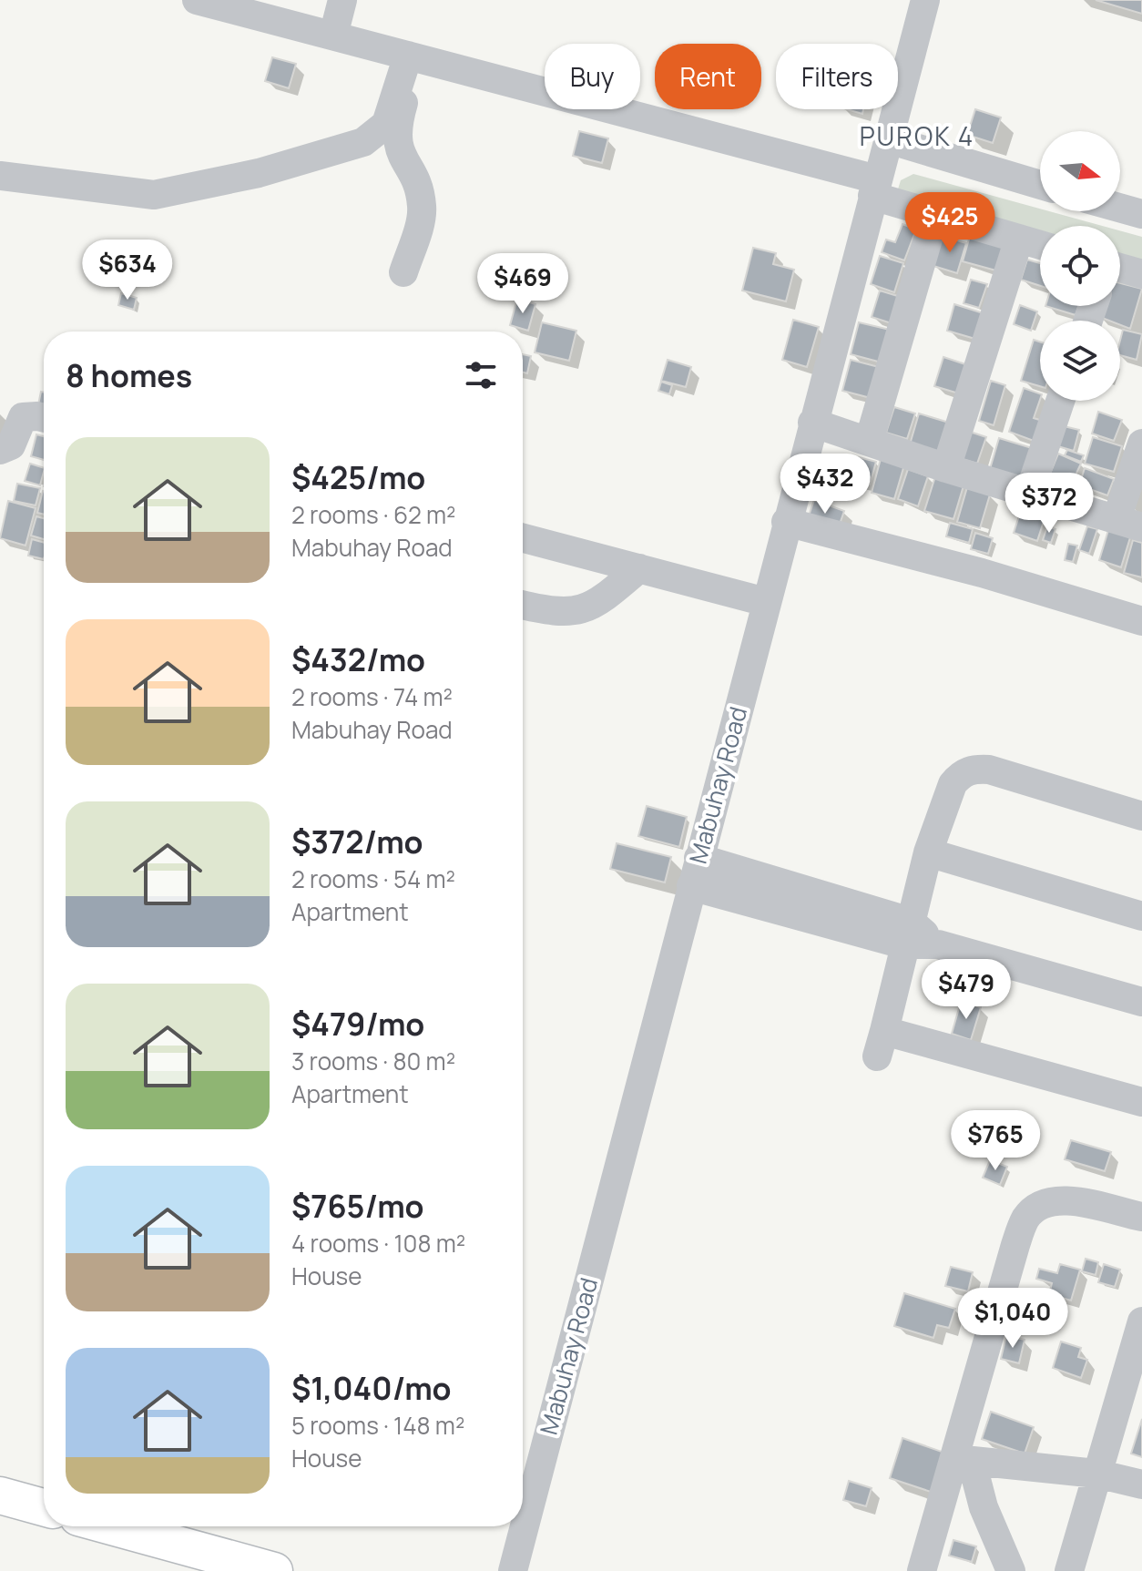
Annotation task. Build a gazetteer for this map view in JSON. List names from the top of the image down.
{
  "streets": {
    "street": ["Mabuhay Road"]
  },
  "districts": ["PUROK 4"],
  "north": "right",
  "page": {
    "chip": ["Buy", "Rent", "Filters"],
    "price": [
      "$425",
      "$634",
      "$469",
      "$432",
      "$372",
      "$479",
      "$765",
      "$1,040"
    ],
    "heading": "8 homes",
    "list": [
      {
        "name": "$425/mo",
        "note": "2 rooms · 62 m² · Mabuhay Road"
      },
      {
        "name": "$432/mo",
        "note": "2 rooms · 74 m² · Mabuhay Road"
      },
      {
        "name": "$372/mo",
        "note": "2 rooms · 54 m² · Apartment"
      },
      {
        "name": "$479/mo",
        "note": "3 rooms · 80 m² · Apartment"
      },
      {
        "name": "$765/mo",
        "note": "4 rooms · 108 m² · House"
      },
      {
        "name": "$1,040/mo",
        "note": "5 rooms · 148 m² · House"
      }
    ]
  }
}
